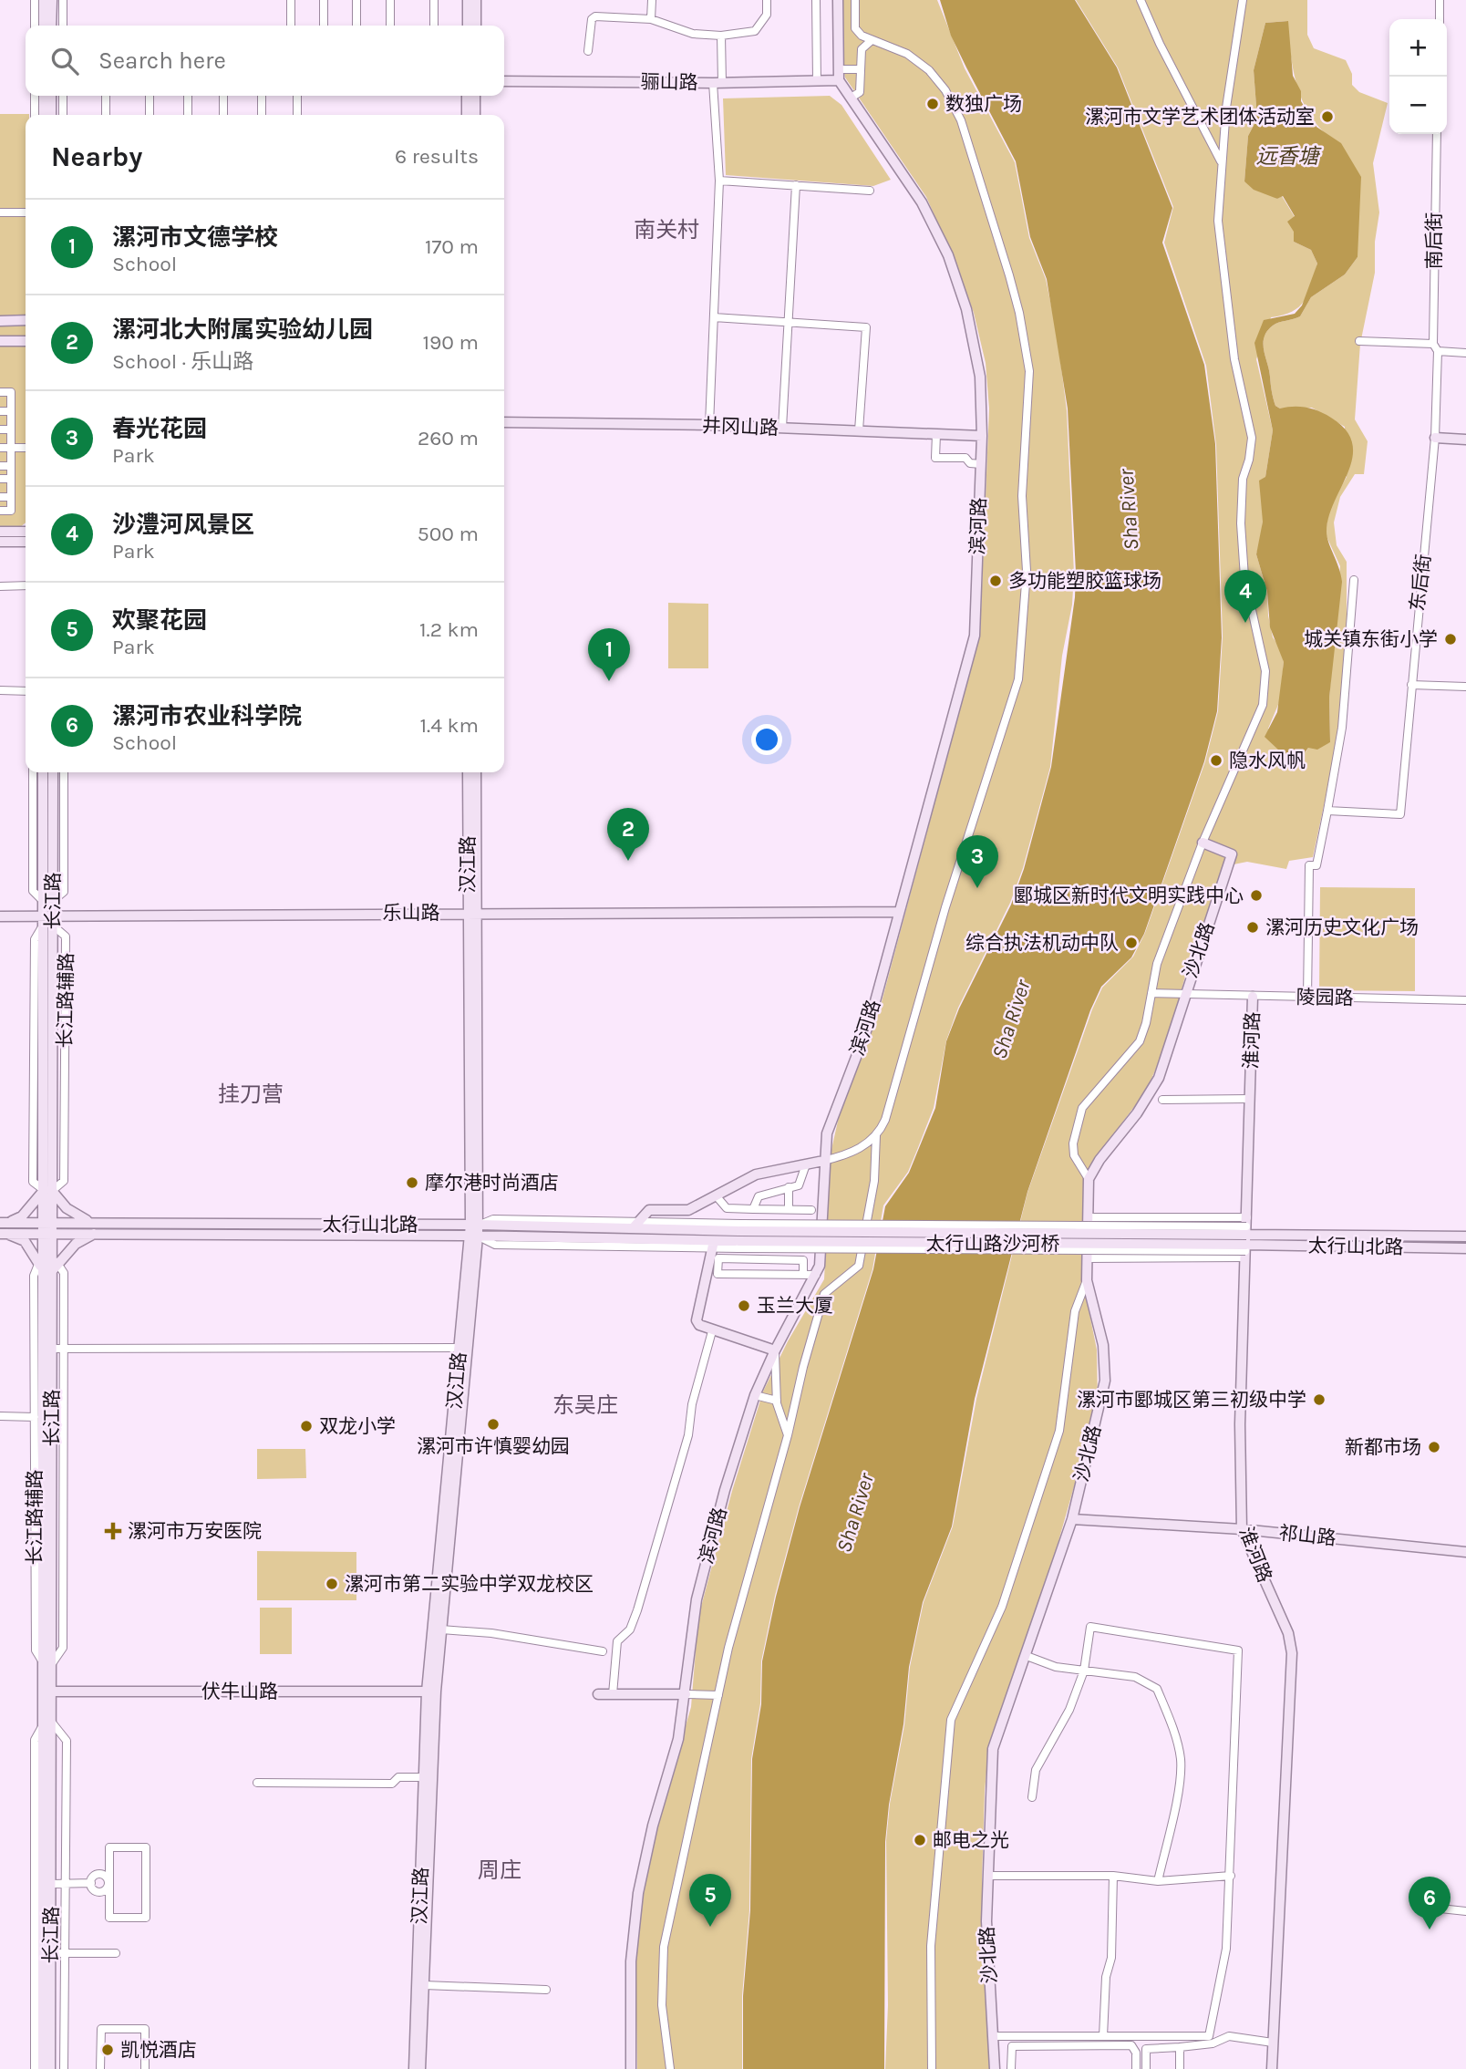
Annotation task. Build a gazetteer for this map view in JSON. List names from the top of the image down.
{
  "streets": {
    "street": [
      "骊山路",
      "南后街",
      "井冈山路",
      "滨河路",
      "东后街",
      "汉江路",
      "长江路",
      "乐山路",
      "沙北路",
      "陵园路",
      "长江路辅路",
      "淮河路",
      "太行山北路",
      "太行山路沙河桥",
      "祁山路",
      "伏牛山路"
    ]
  },
  "crossings": [
    ["骊山路", "滨河路"],
    ["井冈山路", "滨河路"],
    ["滨河路", "乐山路"],
    ["汉江路", "乐山路"],
    ["汉江路", "太行山北路"],
    ["汉江路", "伏牛山路"],
    ["长江路", "乐山路"],
    ["长江路", "长江路辅路"],
    ["长江路", "太行山北路"],
    ["长江路", "伏牛山路"],
    ["乐山路", "长江路辅路"],
    ["沙北路", "陵园路"],
    ["沙北路", "祁山路"],
    ["陵园路", "淮河路"],
    ["淮河路", "太行山北路"],
    ["淮河路", "太行山路沙河桥"],
    ["淮河路", "祁山路"],
    ["太行山北路", "太行山路沙河桥"]
  ],
  "districts": [
    "南关村",
    "挂刀营",
    "东吴庄",
    "周庄"
  ],
  "water": ["远香塘", "Sha River"],
  "places": {
    "other": [
      "数独广场",
      "漯河市文学艺术团体活动室",
      "多功能塑胶篮球场",
      "城关镇东街小学",
      "隐水风帆",
      "郾城区新时代文明实践中心",
      "漯河历史文化广场",
      "综合执法机动中队",
      "摩尔港时尚酒店",
      "玉兰大厦",
      "漯河市郾城区第三初级中学",
      "漯河市许慎婴幼园",
      "双龙小学",
      "新都市场",
      "漯河市第二实验中学双龙校区",
      "邮电之光",
      "凯悦酒店"
    ],
    "health": ["漯河市万安医院"]
  },
  "page": {
    "map_buttons": ["+", "−"],
    "search": "Search here",
    "heading": ["Nearby", "6 results"],
    "list": [
      {
        "mark": "1",
        "name": "漯河市文德学校",
        "note": "School",
        "value": "170 m"
      },
      {
        "mark": "2",
        "name": "漯河北大附属实验幼儿园",
        "note": "School · 乐山路",
        "value": "190 m"
      },
      {
        "mark": "3",
        "name": "春光花园",
        "note": "Park",
        "value": "260 m"
      },
      {
        "mark": "4",
        "name": "沙澧河风景区",
        "note": "Park",
        "value": "500 m"
      },
      {
        "mark": "5",
        "name": "欢聚花园",
        "note": "Park",
        "value": "1.2 km"
      },
      {
        "mark": "6",
        "name": "漯河市农业科学院",
        "note": "School",
        "value": "1.4 km"
      }
    ],
    "pins": [
      "4",
      "1",
      "2",
      "3",
      "5",
      "6"
    ]
  }
}
